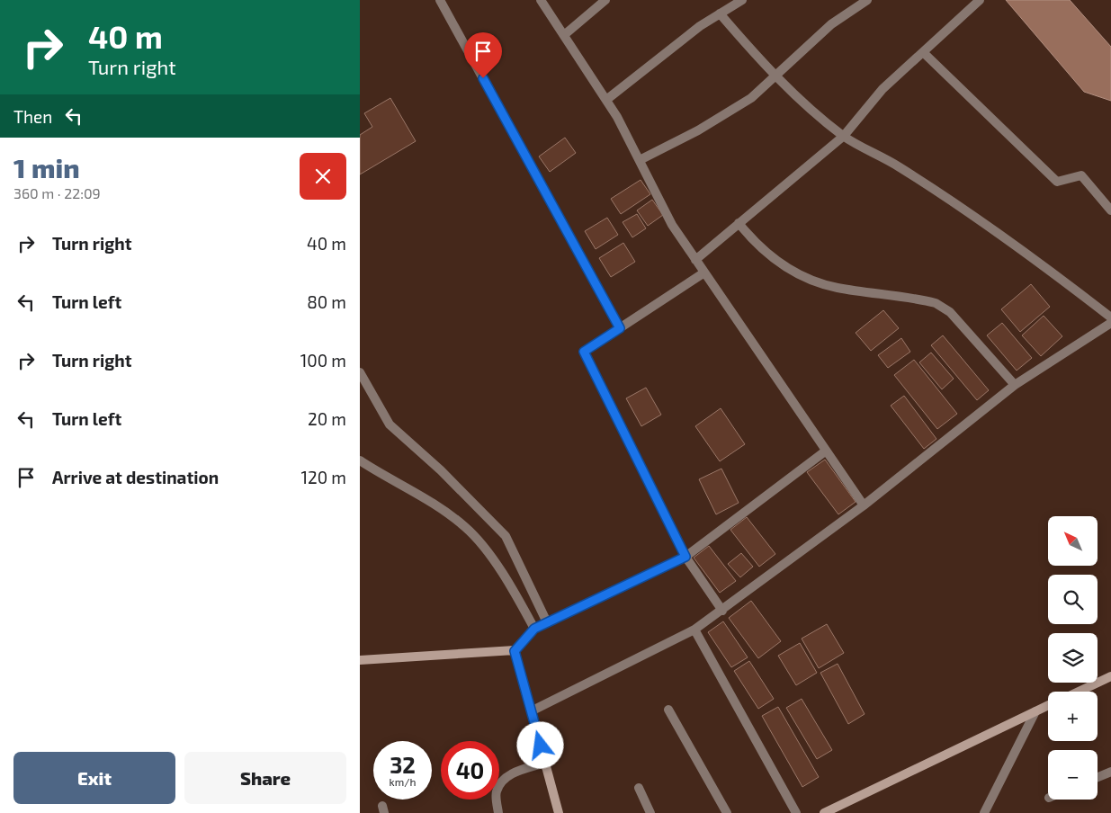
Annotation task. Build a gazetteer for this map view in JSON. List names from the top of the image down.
{
  "north": "top left",
  "page": {
    "turn": ["40 m", "Turn right"],
    "then": "Then",
    "heading": ["1 min", "360 m · 22:09"],
    "list": [
      {
        "name": "Turn right",
        "value": "40 m"
      },
      {
        "name": "Turn left",
        "value": "80 m"
      },
      {
        "name": "Turn right",
        "value": "100 m"
      },
      {
        "name": "Turn left",
        "value": "20 m"
      },
      {
        "name": "Arrive at destination",
        "value": "120 m"
      }
    ],
    "map_buttons": ["+", "−"],
    "speed": "32 km/h",
    "limit": "40",
    "buttons": ["Exit", "Share"]
  }
}
